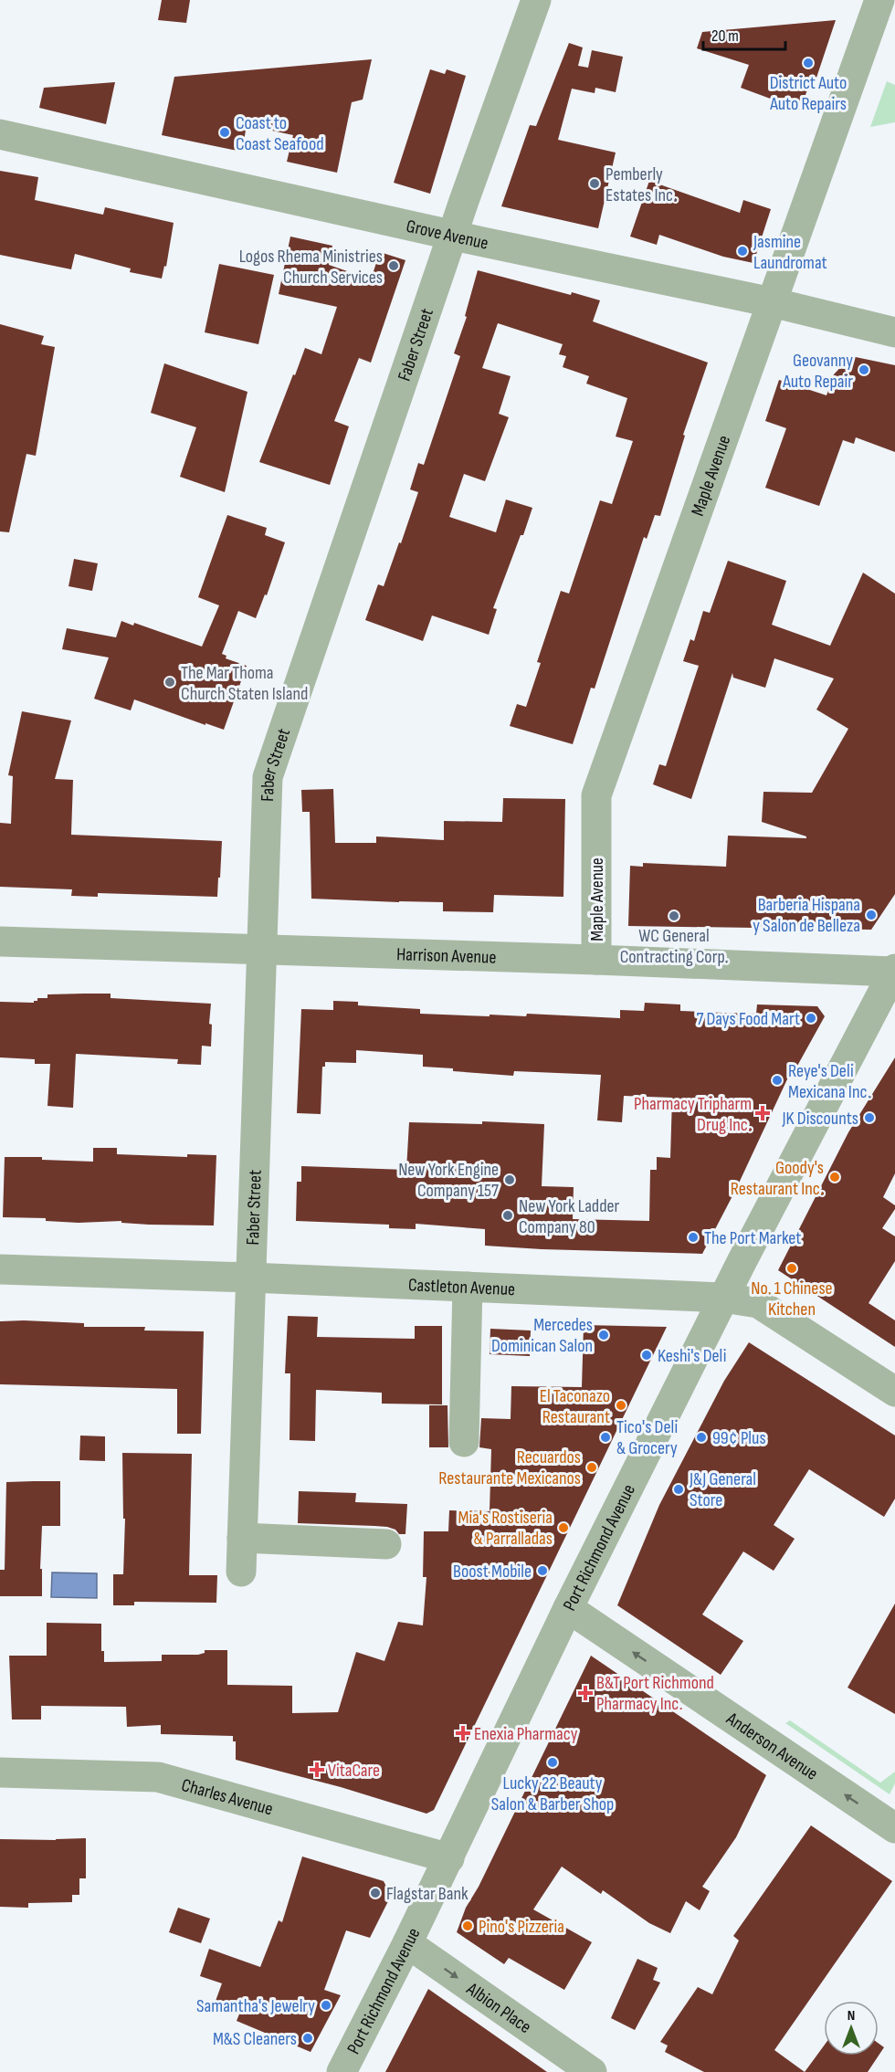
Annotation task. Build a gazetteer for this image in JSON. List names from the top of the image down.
{
  "streets": {
    "street": [
      "Grove Avenue",
      "Faber Street",
      "Maple Avenue",
      "Harrison Avenue",
      "Castleton Avenue",
      "Port Richmond Avenue",
      "Anderson Avenue",
      "Charles Avenue",
      "Albion Place"
    ]
  },
  "crossings": [
    ["Grove Avenue", "Faber Street"],
    ["Grove Avenue", "Maple Avenue"],
    ["Faber Street", "Harrison Avenue"],
    ["Faber Street", "Castleton Avenue"],
    ["Maple Avenue", "Harrison Avenue"],
    ["Harrison Avenue", "Port Richmond Avenue"],
    ["Castleton Avenue", "Port Richmond Avenue"],
    ["Port Richmond Avenue", "Anderson Avenue"],
    ["Port Richmond Avenue", "Charles Avenue"],
    ["Port Richmond Avenue", "Albion Place"]
  ],
  "one_way": ["Anderson Avenue", "Albion Place"],
  "places": {
    "other": [
      "District Auto Auto Repairs",
      "Coast to Coast Seafood",
      "Pemberly Estates Inc.",
      "Jasmine Laundromat",
      "Logos Rhema Ministries Church Services",
      "Geovanny Auto Repair",
      "The Mar Thoma Church Staten Island",
      "Barberia Hispana y Salon de Belleza",
      "WC General Contracting Corp.",
      "7 Days Food Mart",
      "Reye's Deli Mexicana Inc.",
      "JK Discounts",
      "Goody's Restaurant Inc.",
      "New York Engine Company 157",
      "New York Ladder Company 80",
      "The Port Market",
      "No. 1 Chinese Kitchen",
      "Mercedes Dominican Salon",
      "Keshi's Deli",
      "El Taconazo Restaurant",
      "Tico's Deli & Grocery",
      "99¢ Plus",
      "Recuardos Restaurante Mexicanos",
      "J&J General Store",
      "Mia's Rostiseria & Parralladas",
      "Boost Mobile",
      "Lucky 22 Beauty Salon & Barber Shop",
      "Flagstar Bank",
      "Pino's Pizzeria",
      "Samantha's Jewelry",
      "M&S Cleaners"
    ],
    "health": [
      "Pharmacy Tripharm Drug Inc.",
      "B&T Port Richmond Pharmacy Inc.",
      "Enexia Pharmacy",
      "VitaCare"
    ]
  },
  "scale_bar": "20 m",
  "north": "top"
}
